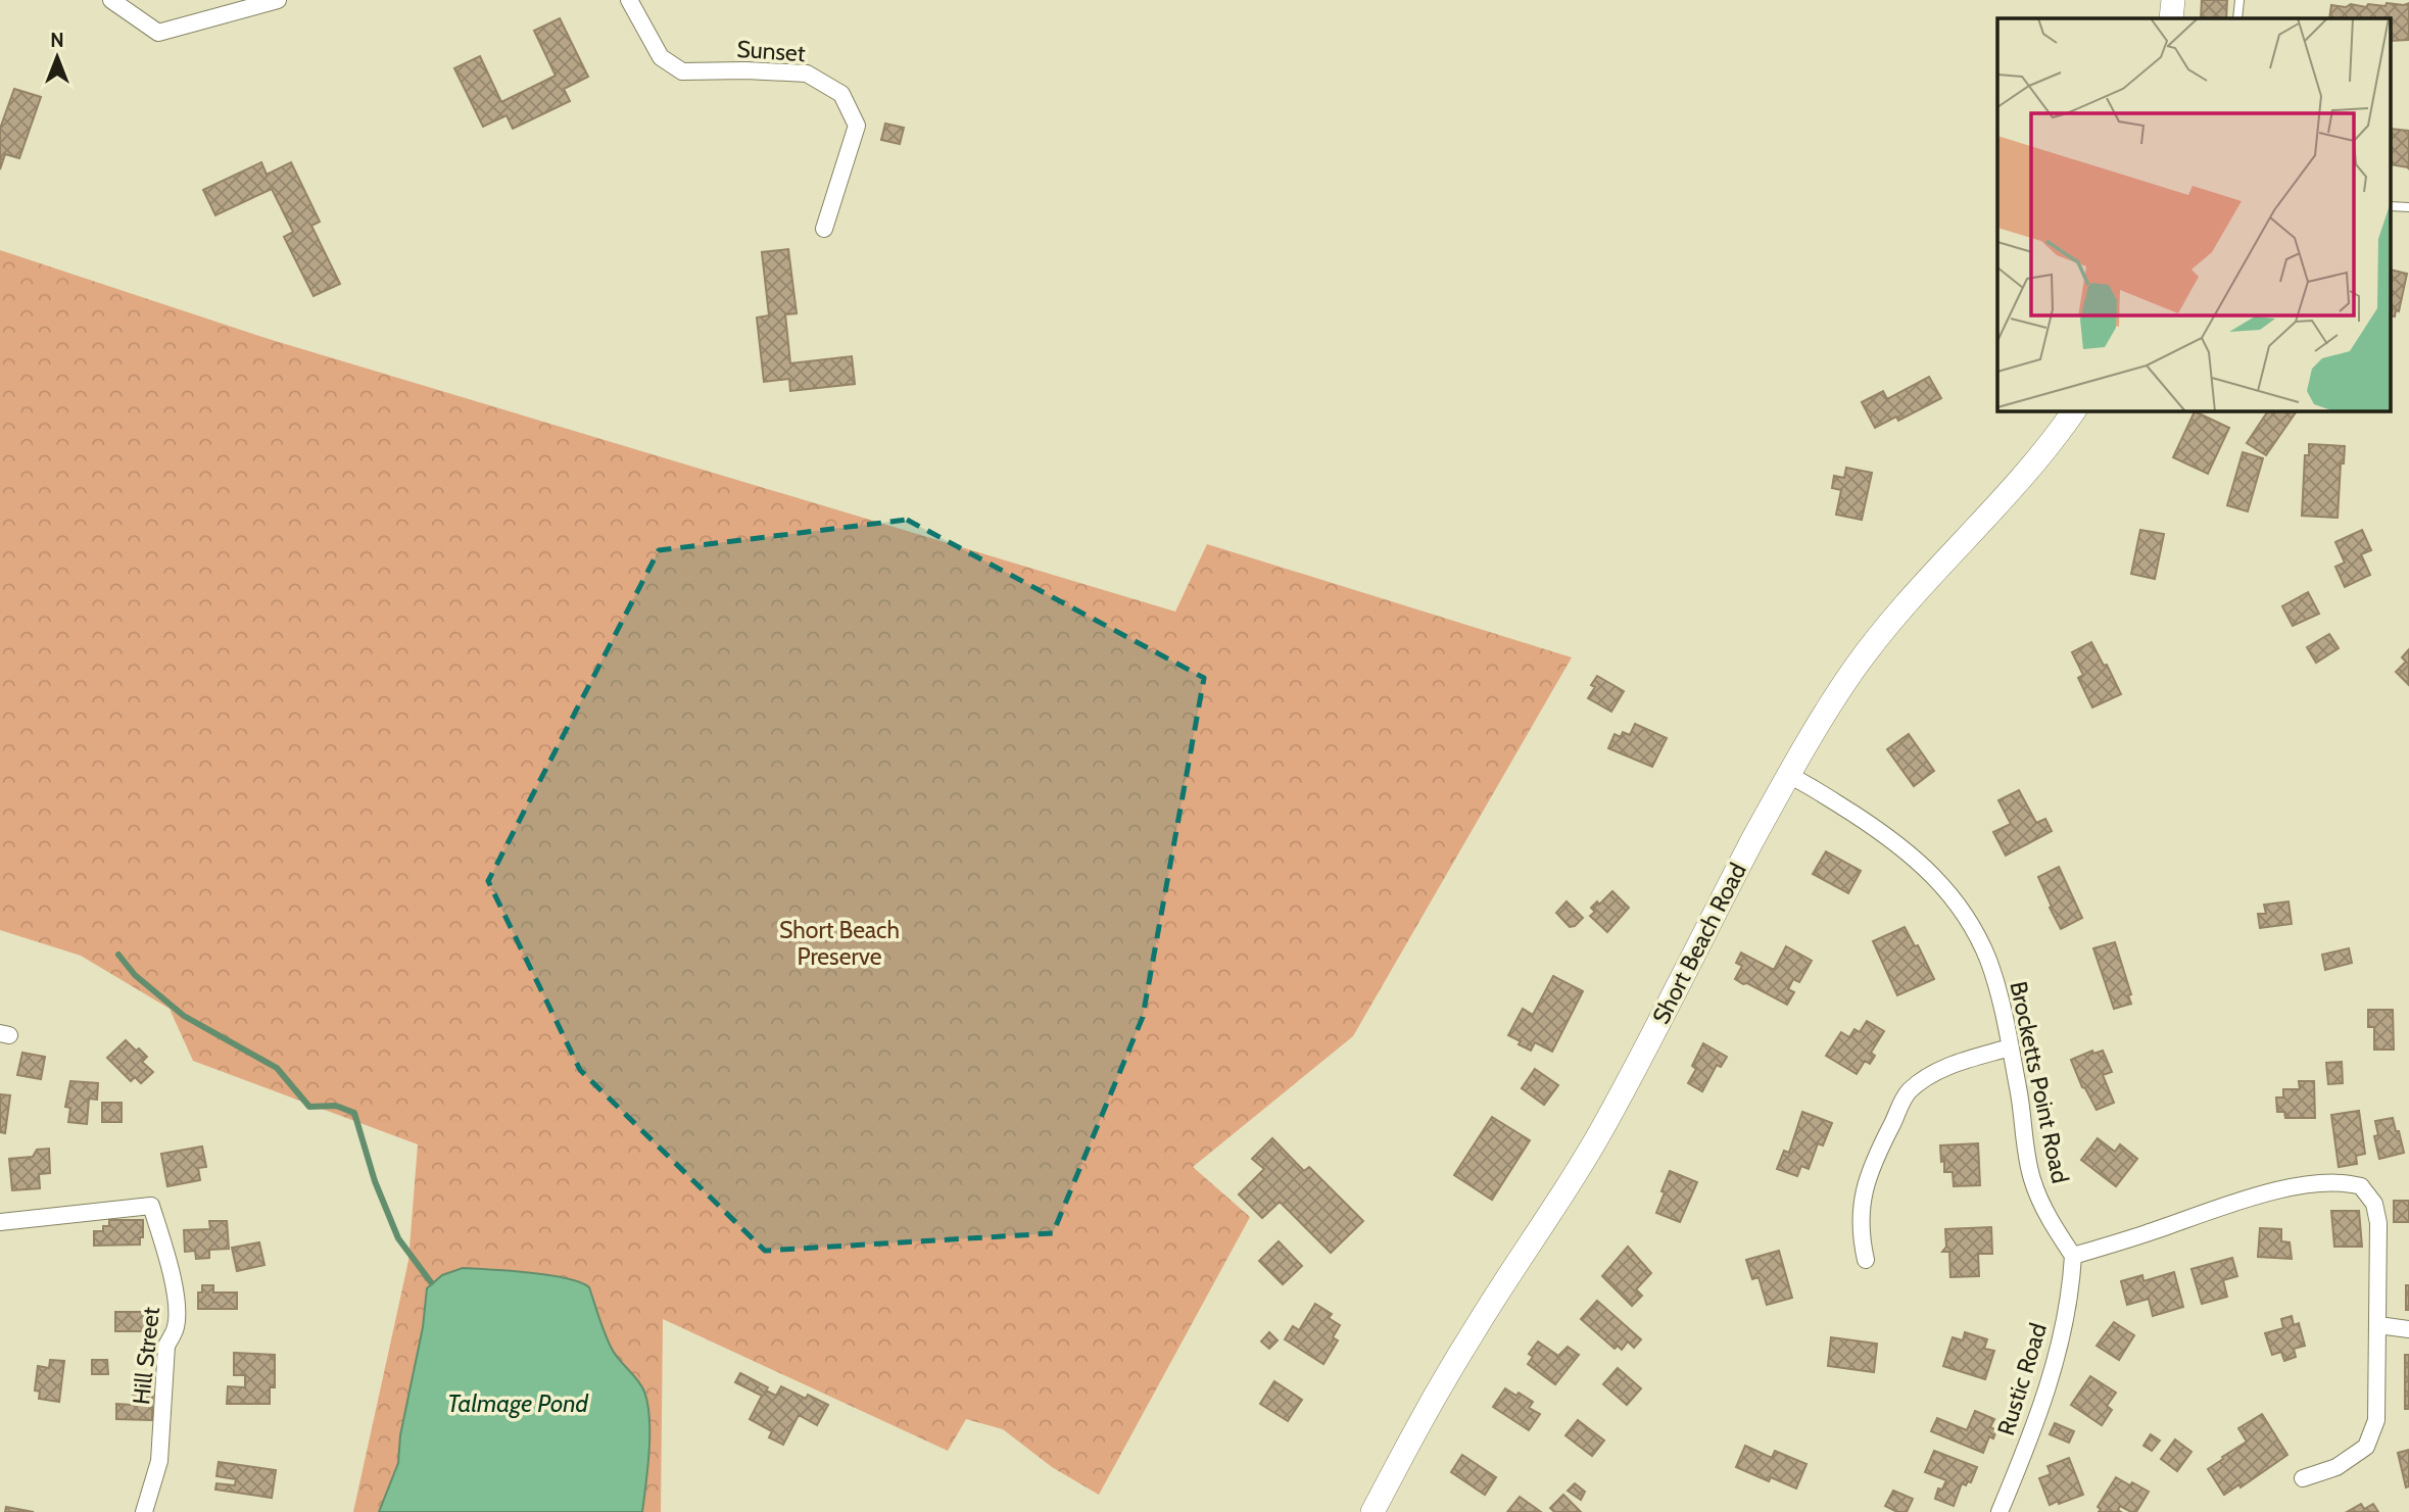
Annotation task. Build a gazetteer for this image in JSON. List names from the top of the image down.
{
  "streets": {
    "main road": ["Short Beach Road"],
    "street": [
      "Sunset",
      "Brocketts Point Road",
      "Hill Street",
      "Rustic Road"
    ]
  },
  "crossings": [
    ["Short Beach Road", "Brocketts Point Road"],
    ["Brocketts Point Road", "Rustic Road"]
  ],
  "water": ["Talmage Pond"],
  "parks": ["Short Beach Preserve"],
  "north": "top"
}
